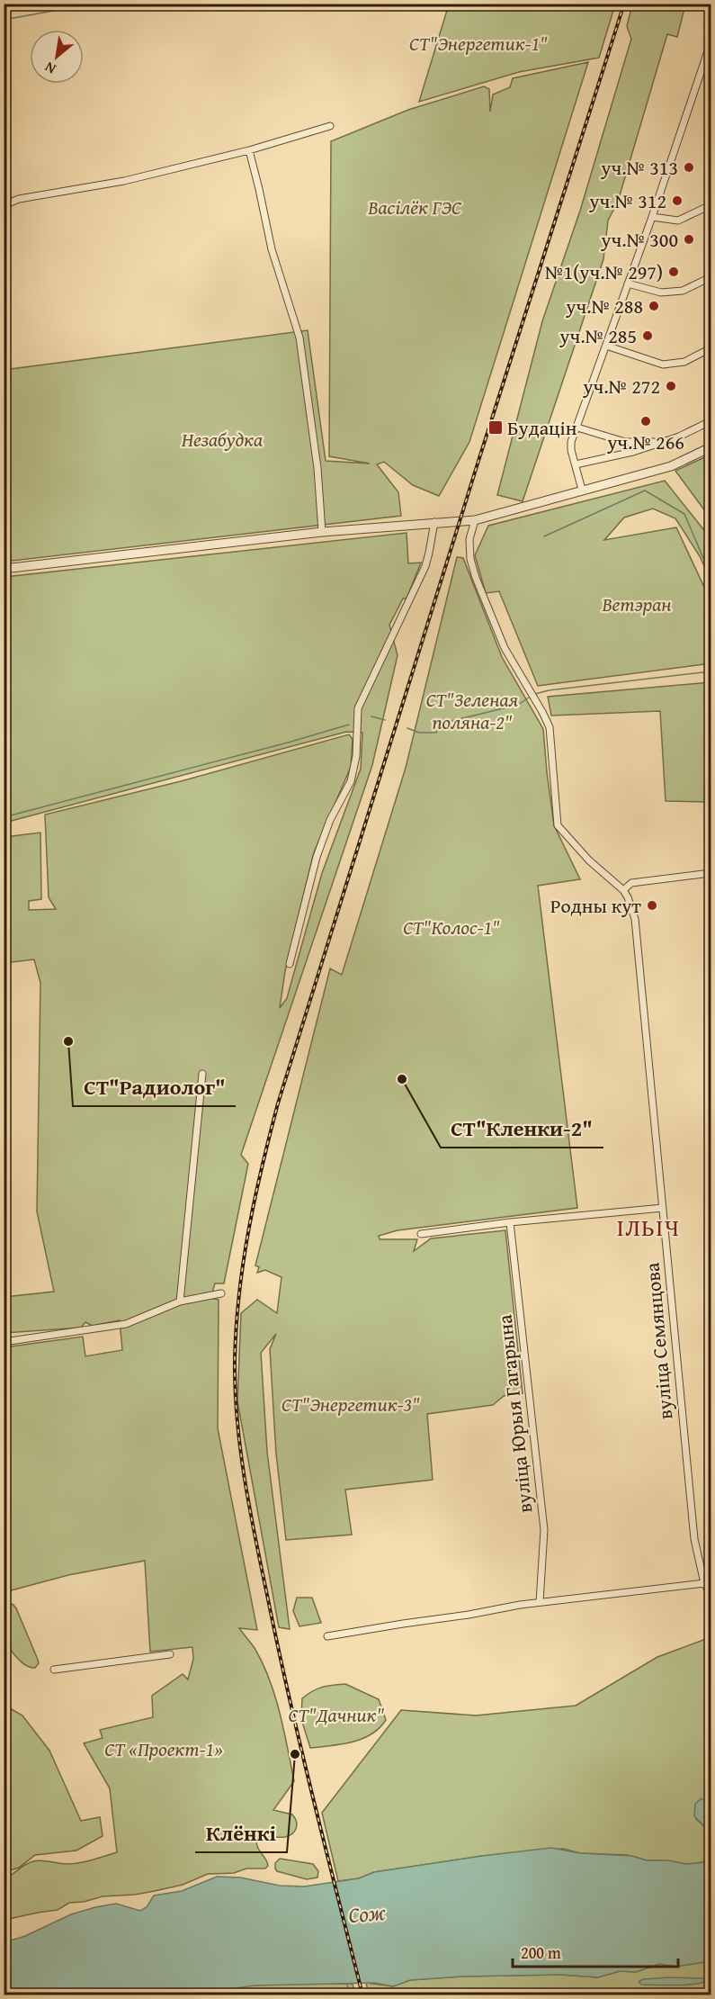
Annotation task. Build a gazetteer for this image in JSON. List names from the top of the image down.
{
  "streets": {
    "street": ["вуліца Семянцова", "вуліца Юрыя Гагарына"]
  },
  "districts": ["ІЛЬІЧ"],
  "water": ["Сож"],
  "parks": [
    "СТ\"Энергетик-1\"",
    "Васілёк ГЭС",
    "Незабудка",
    "Ветэран",
    "СТ\"Зеленая поляна-2\"",
    "СТ\"Колос-1\"",
    "СТ\"Энергетик-3\"",
    "СТ\"Дачник\"",
    "СТ «Проект-1»"
  ],
  "places": {
    "other": [
      "уч.№ 313",
      "уч.№ 312",
      "уч.№ 300",
      "№1(уч.№ 297)",
      "уч.№ 288",
      "уч.№ 285",
      "уч.№ 272",
      "уч.№ 266",
      "Родны кут",
      "СТ\"Радиолог\"",
      "СТ\"Кленки-2\"",
      "Клёнкі"
    ],
    "transit": ["Будацін"]
  },
  "scale_bar": "200 m",
  "north": "bottom left"
}
